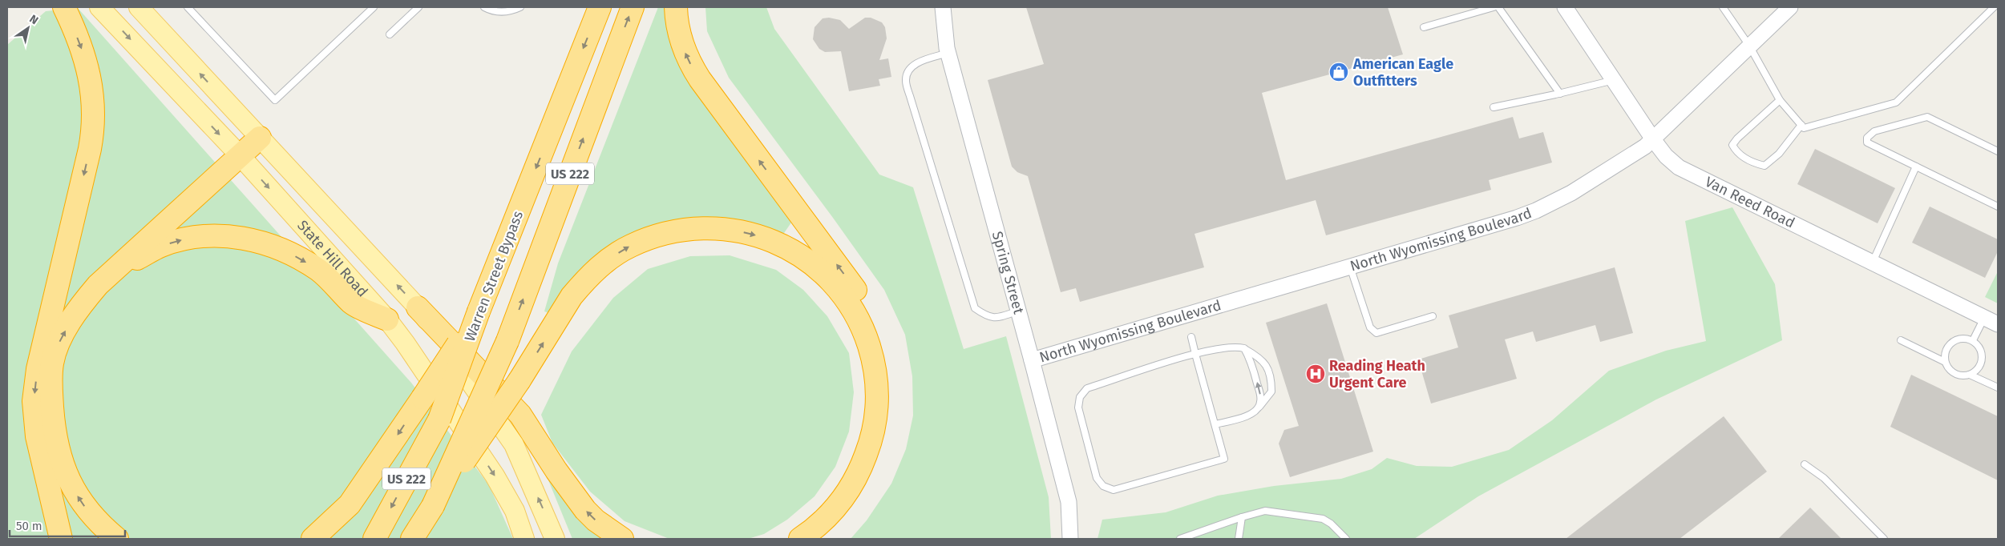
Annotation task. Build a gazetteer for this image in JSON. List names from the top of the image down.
{
  "streets": {
    "highway": ["US 222", "Warren Street Bypass"],
    "main road": ["State Hill Road"],
    "street": ["Van Reed Road", "North Wyomissing Boulevard", "Spring Street"]
  },
  "crossings": [
    ["Van Reed Road", "North Wyomissing Boulevard"],
    ["North Wyomissing Boulevard", "Spring Street"]
  ],
  "places": {
    "shop": ["American Eagle Outfitters"],
    "hospital": ["Reading Heath Urgent Care"]
  },
  "scale_bar": "50 m",
  "north": "top right"
}
